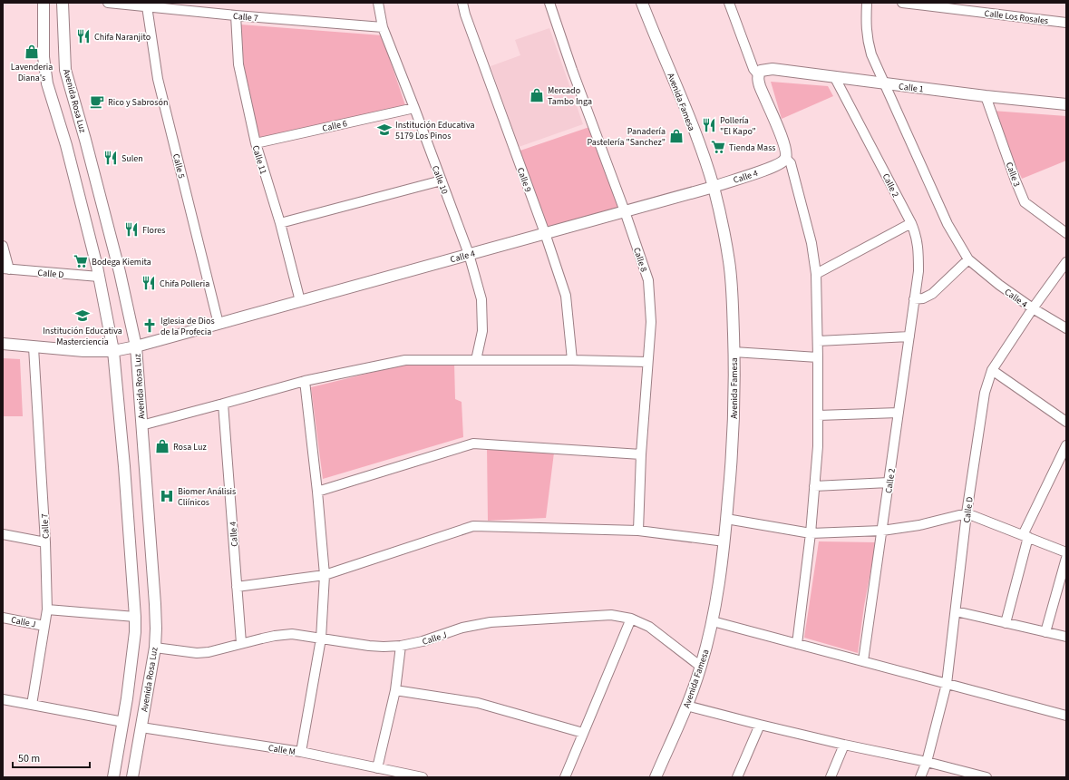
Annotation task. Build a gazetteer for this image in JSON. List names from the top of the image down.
{
  "streets": {
    "street": [
      "Calle 7",
      "Calle Los Rosales",
      "Calle 1",
      "Avenida Rosa Luz",
      "Avenida Famesa",
      "Calle 6",
      "Calle 11",
      "Calle 5",
      "Calle 3",
      "Calle 4",
      "Calle 10",
      "Calle 9",
      "Calle 2",
      "Calle 8",
      "Calle D",
      "Calle J",
      "Calle M"
    ]
  },
  "crossings": [
    ["Calle 7", "Calle 11"],
    ["Calle 7", "Calle 5"],
    ["Calle 7", "Calle 4"],
    ["Calle 7", "Calle 10"],
    ["Calle 7", "Calle J"],
    ["Calle 1", "Calle 3"],
    ["Calle 1", "Calle 4"],
    ["Calle 1", "Calle 2"],
    ["Avenida Rosa Luz", "Calle 4"],
    ["Avenida Rosa Luz", "Calle D"],
    ["Avenida Rosa Luz", "Calle J"],
    ["Avenida Rosa Luz", "Calle M"],
    ["Avenida Famesa", "Calle 4"],
    ["Avenida Famesa", "Calle J"],
    ["Calle 6", "Calle 11"],
    ["Calle 6", "Calle 10"],
    ["Calle 11", "Calle 4"],
    ["Calle 5", "Calle 4"],
    ["Calle 4", "Calle 10"],
    ["Calle 4", "Calle 9"],
    ["Calle 4", "Calle 8"],
    ["Calle 4", "Calle D"],
    ["Calle 4", "Calle J"]
  ],
  "places": {
    "restaurant": [
      "Chifa Naranjito",
      "Pollería \"El Kapo\"",
      "Sulen",
      "Flores",
      "Chifa Polleria"
    ],
    "shop": [
      "Lavenderia Diana's",
      "Mercado Tambo Inga",
      "Panadería Pastelería \"Sanchez\"",
      "Rosa Luz"
    ],
    "cafe": ["Rico y Sabrosón"],
    "school or university": ["Institución Educativa 5179 Los Pinos", "Institución Educativa Masterciencia"],
    "supermarket": ["Tienda Mass", "Bodega Kiemita"],
    "church": ["Iglesia de Dios de la Profecia"],
    "hospital": ["Biomer Análisis Cliínicos"]
  },
  "scale_bar": "50 m"
}
